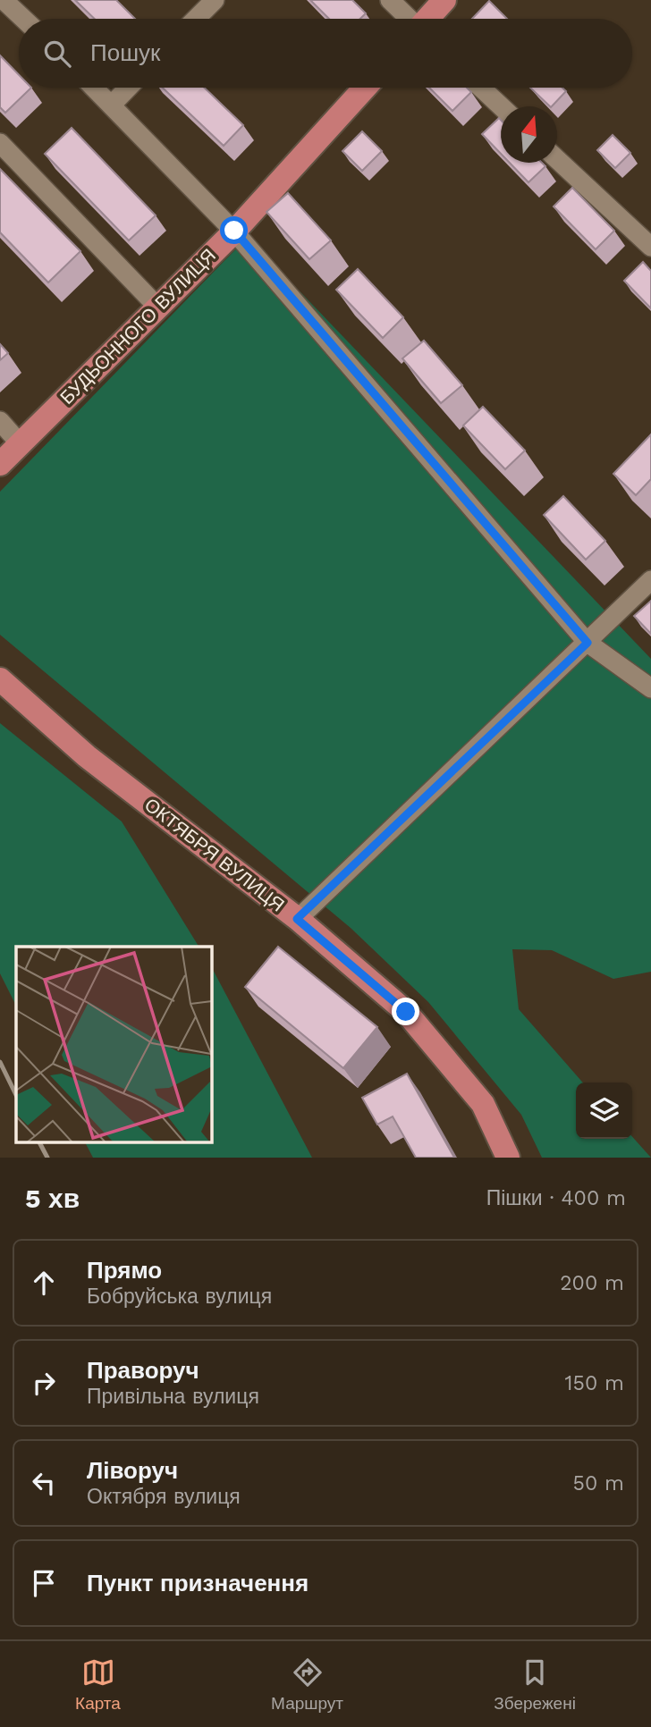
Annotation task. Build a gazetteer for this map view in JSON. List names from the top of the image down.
{
  "streets": {
    "main road": ["БУДЬОННОГО ВУЛИЦЯ", "ОКТЯБРЯ ВУЛИЦЯ"]
  },
  "north": "top",
  "page": {
    "search": "Пошук",
    "heading": ["5 хв", "Пішки · 400 m"],
    "list": [
      ["Прямо", "Бобруйська вулиця", "200 m"],
      ["Праворуч", "Привільна вулиця", "150 m"],
      ["Ліворуч", "Октября вулиця", "50 m"],
      "Пункт призначення"
    ],
    "nav": ["Карта", "Маршрут", "Збережені"]
  }
}
